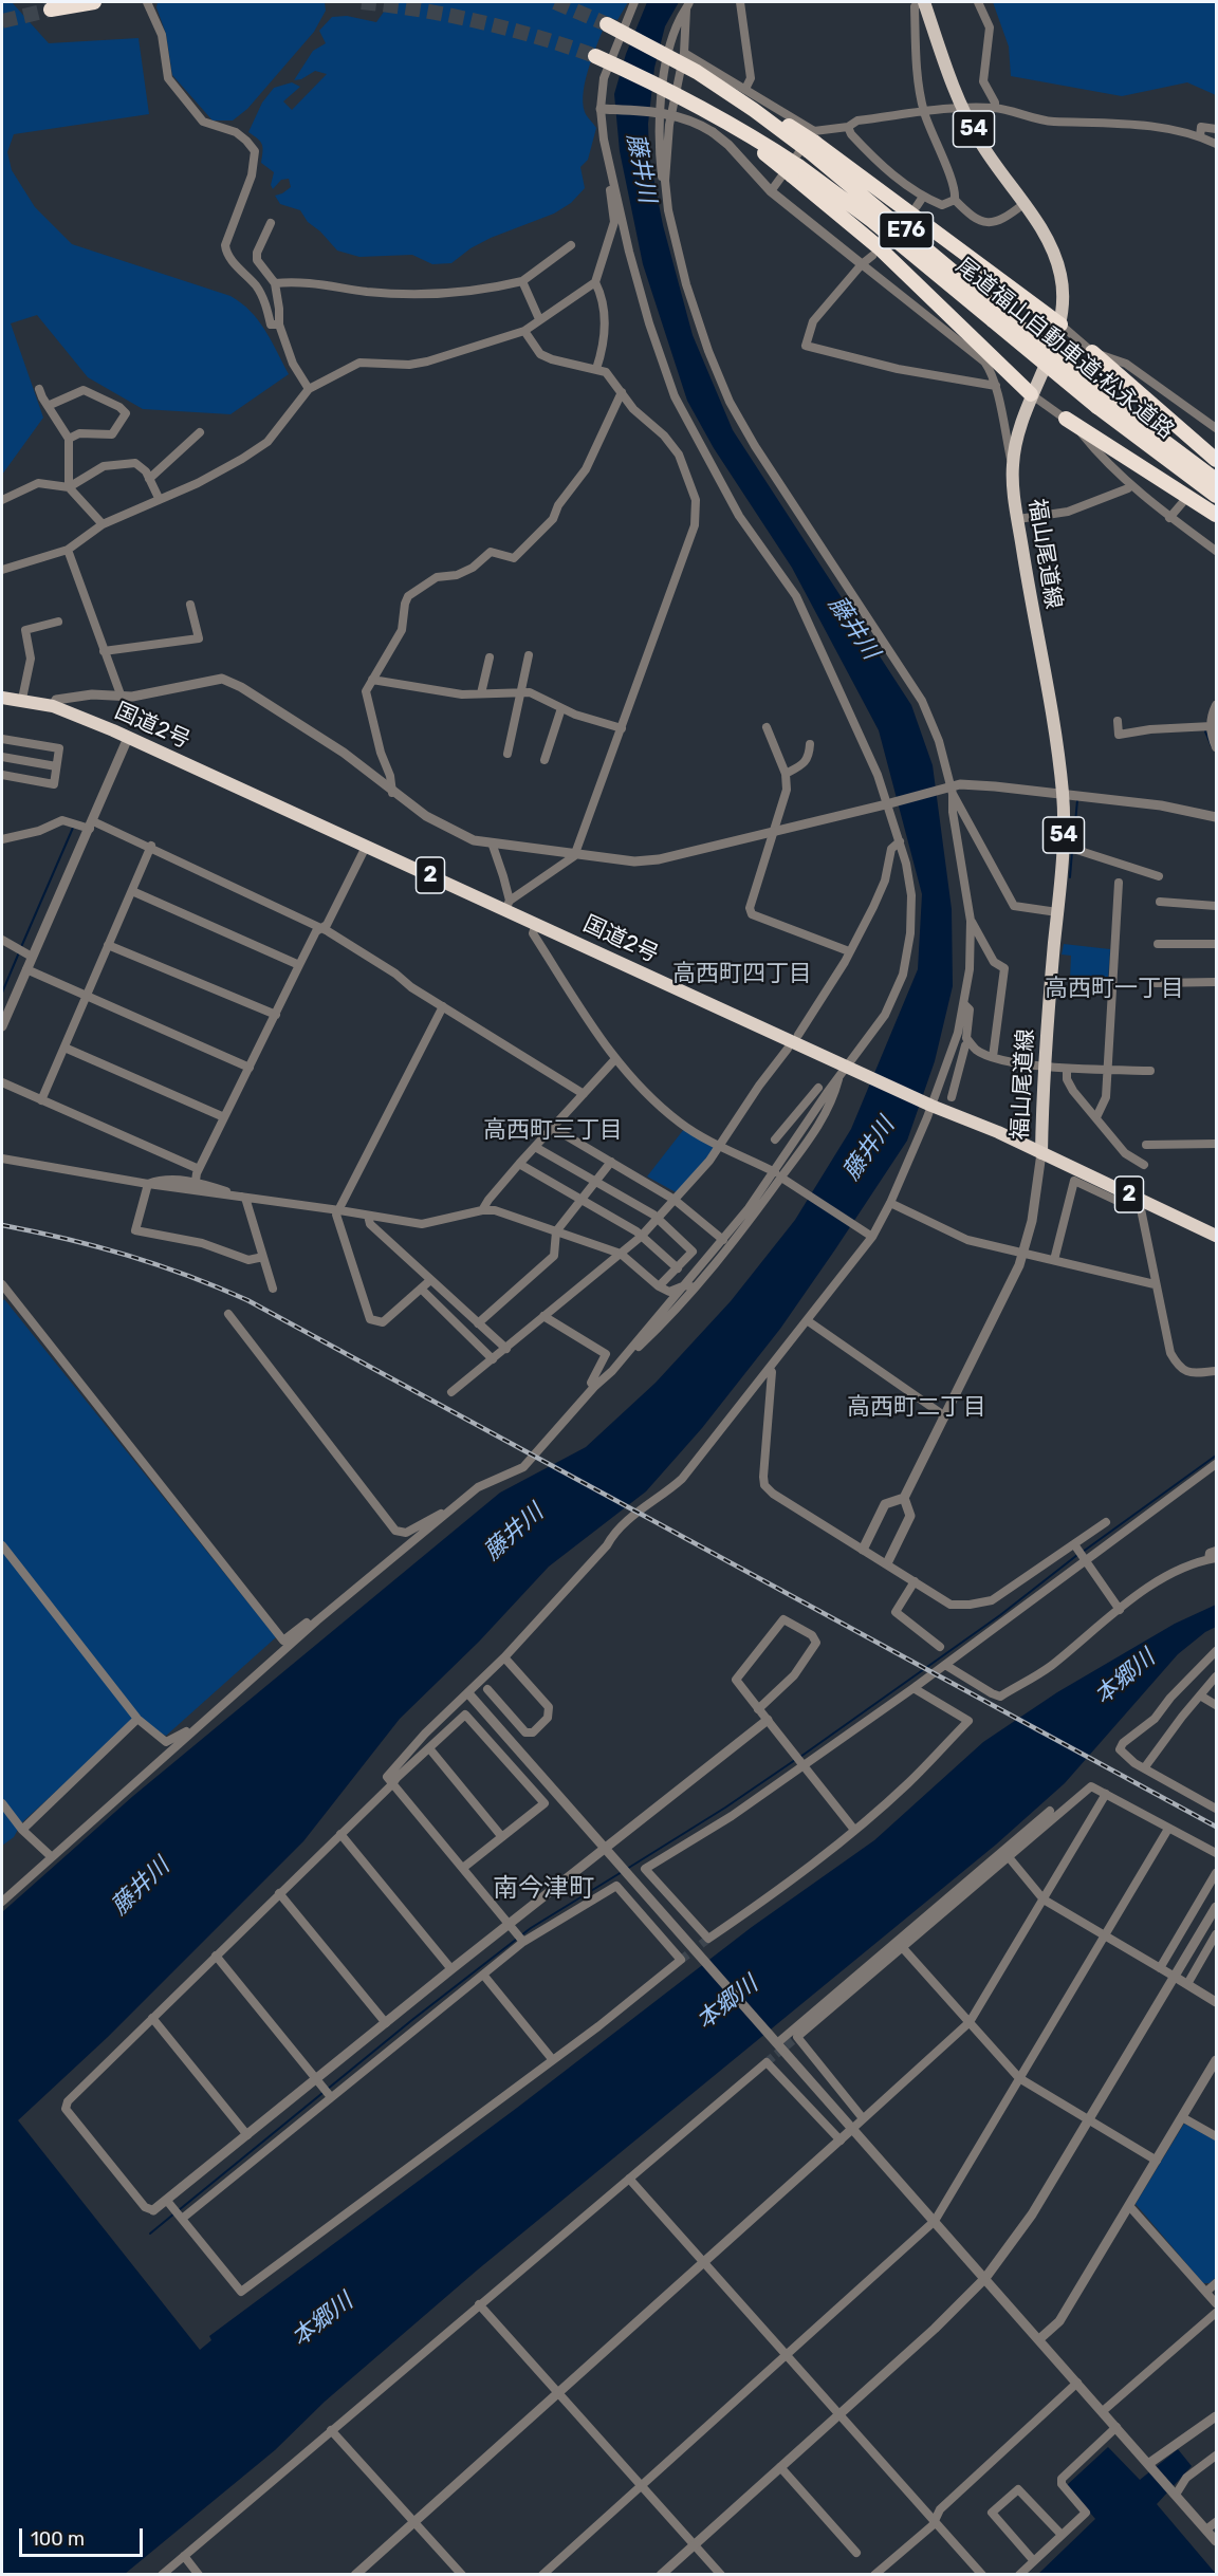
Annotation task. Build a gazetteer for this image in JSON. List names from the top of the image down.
{
  "streets": {
    "highway": [
      "E76",
      "尾道福山自動車道;松永道路",
      "国道2号",
      "2"
    ],
    "main road": ["54", "福山尾道線"]
  },
  "crossings": [
    ["福山尾道線", "国道2号"]
  ],
  "districts": [
    "高西町四丁目",
    "高西町一丁目",
    "高西町三丁目",
    "高西町二丁目",
    "南今津町"
  ],
  "water": ["藤井川", "本郷川"],
  "scale_bar": "100 m"
}
